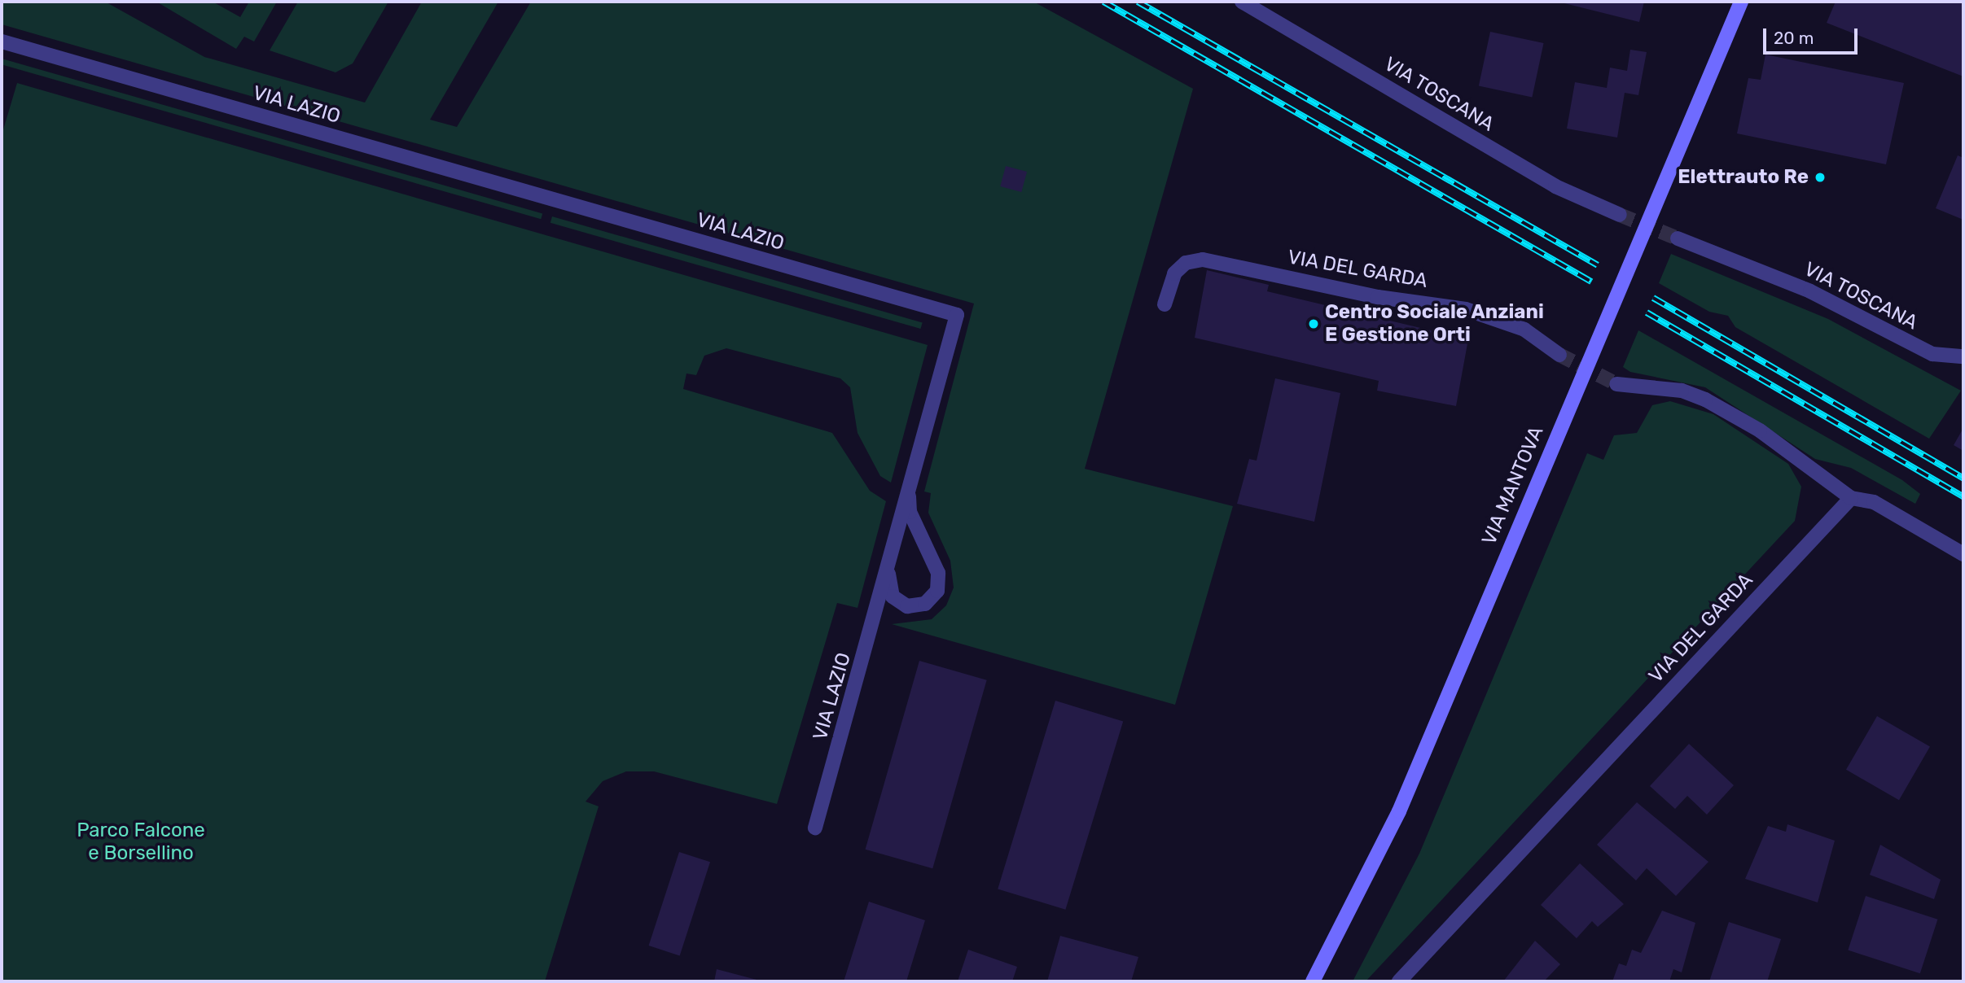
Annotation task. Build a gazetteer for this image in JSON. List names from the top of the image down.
{
  "streets": {
    "main road": ["VIA MANTOVA"],
    "street": ["VIA TOSCANA", "VIA LAZIO", "VIA DEL GARDA"]
  },
  "parks": ["Parco Falcone e Borsellino"],
  "places": ["Elettrauto Re", "Centro Sociale Anziani E Gestione Orti"],
  "scale_bar": "20 m"
}
